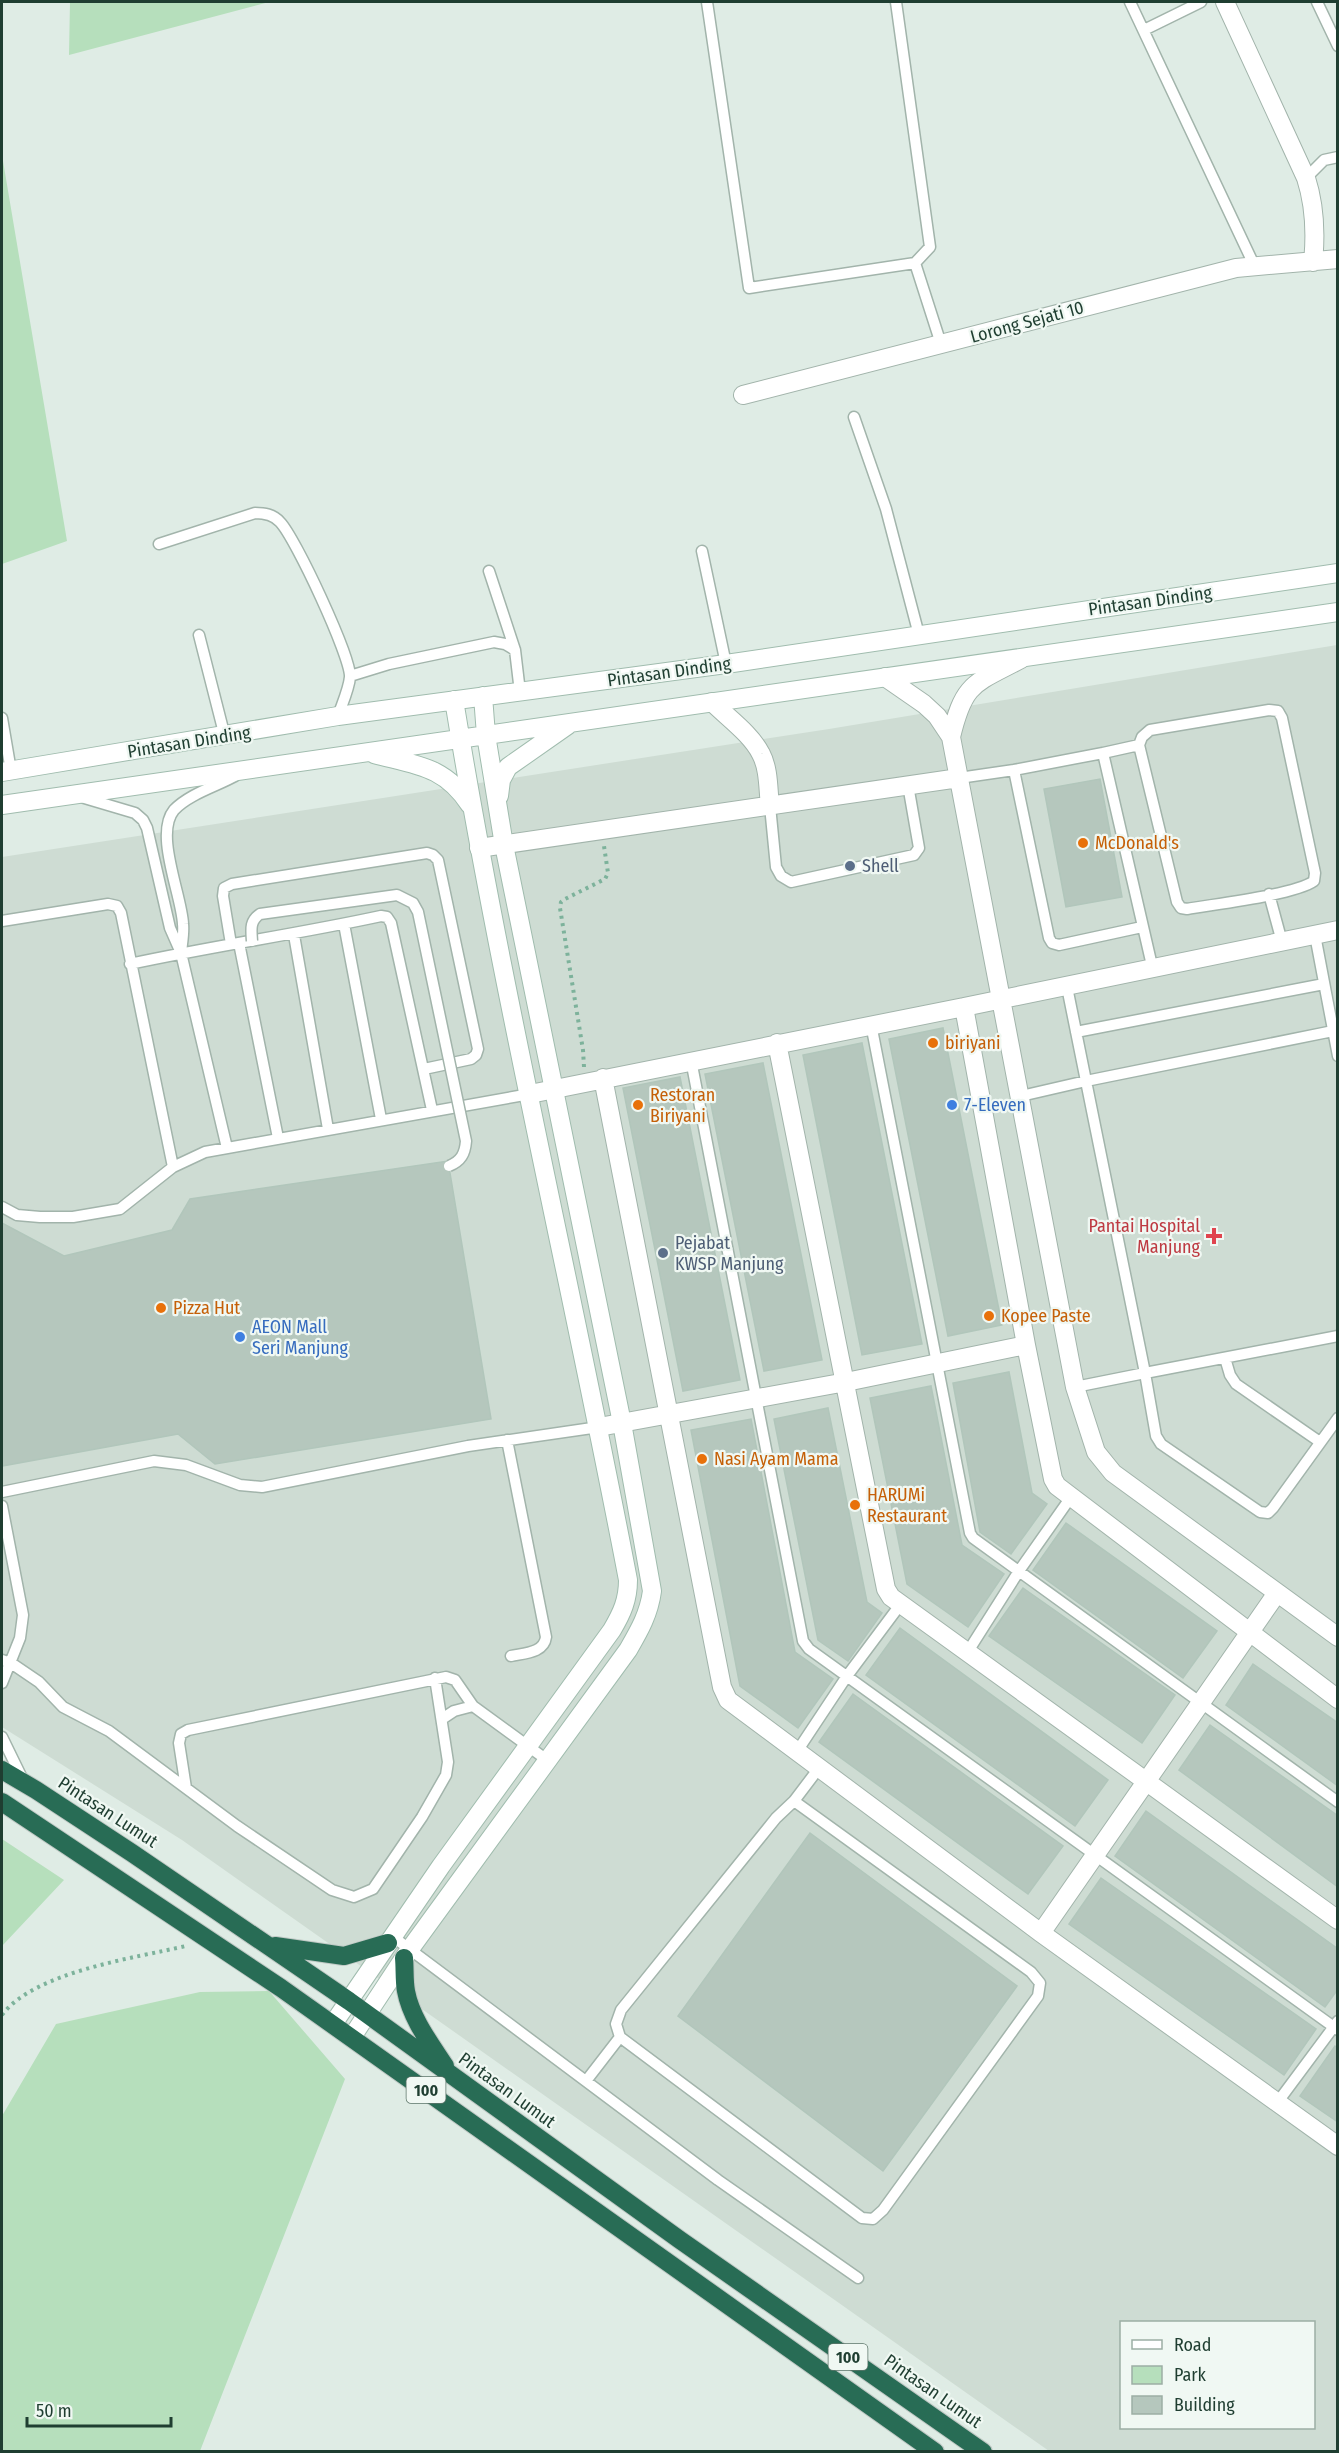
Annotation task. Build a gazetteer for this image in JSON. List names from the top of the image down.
{
  "streets": {
    "highway": ["Pintasan Lumut", "100"],
    "street": ["Lorong Sejati 10", "Pintasan Dinding"]
  },
  "places": {
    "other": [
      "McDonald's",
      "Shell",
      "biriyani",
      "Restoran Biriyani",
      "7-Eleven",
      "Pejabat KWSP Manjung",
      "Pizza Hut",
      "Kopee Paste",
      "AEON Mall Seri Manjung",
      "Nasi Ayam Mama",
      "HARUMi Restaurant"
    ],
    "health": ["Pantai Hospital Manjung"]
  },
  "legend": ["Road", "Park", "Building"],
  "scale_bar": "50 m"
}
